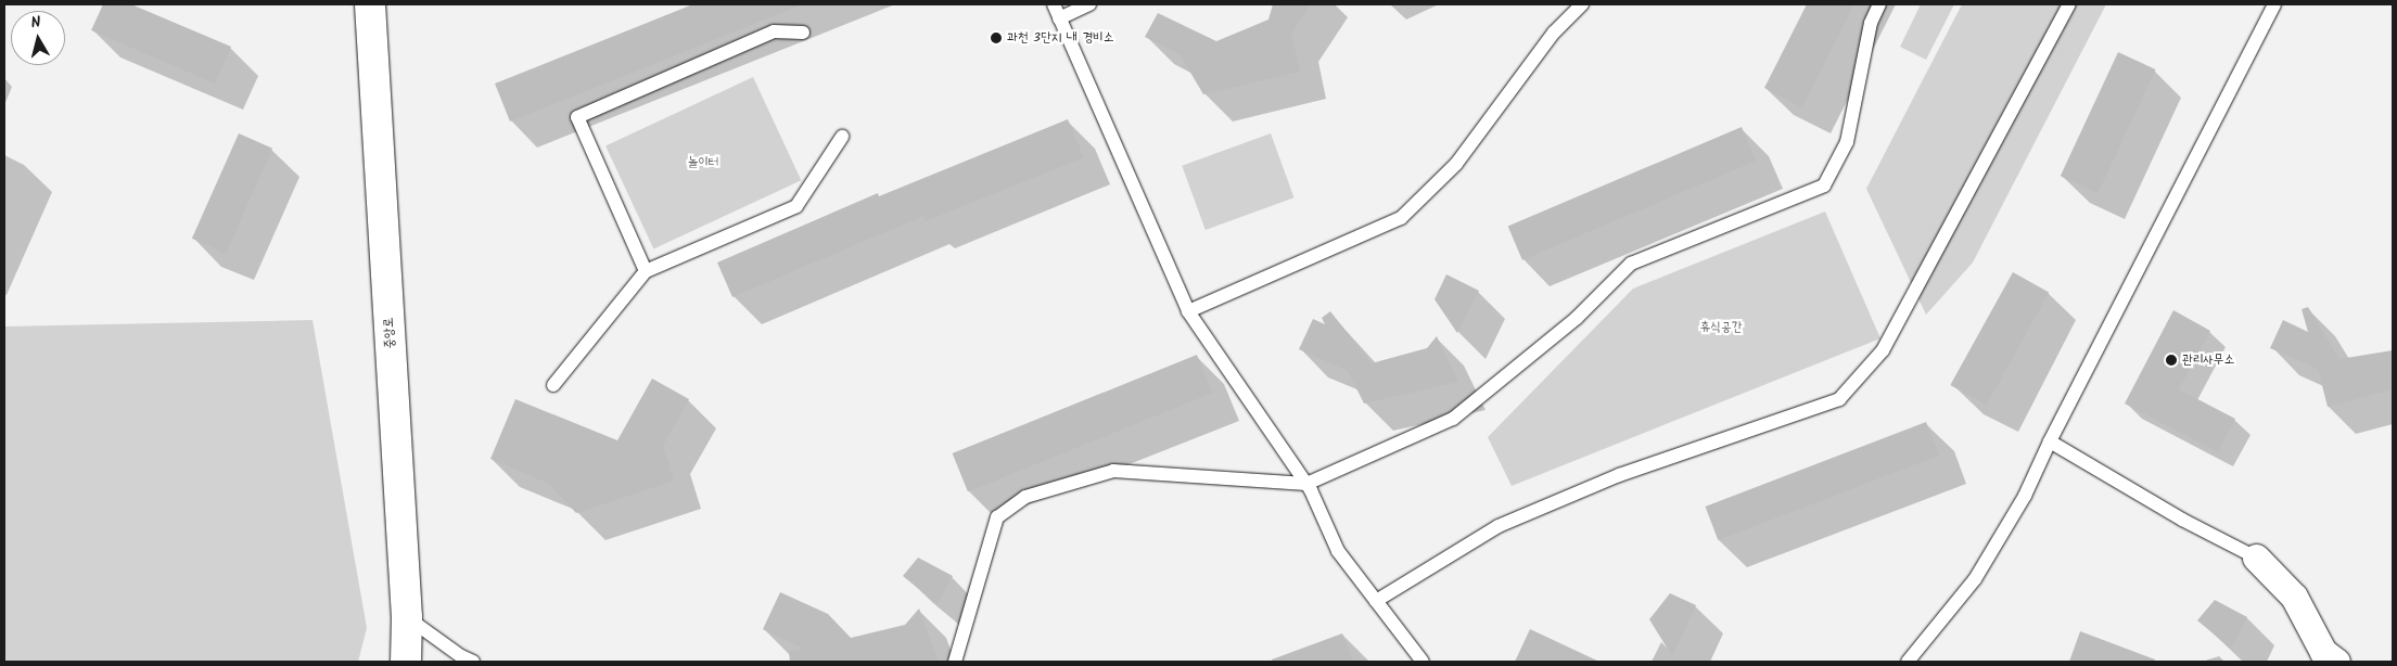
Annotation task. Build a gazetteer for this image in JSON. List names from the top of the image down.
{
  "streets": {
    "street": ["중앙로"]
  },
  "parks": ["놀이터", "휴식공간"],
  "places": ["과천 3단지 내 경비소", "관리사무소"],
  "north": "top"
}
